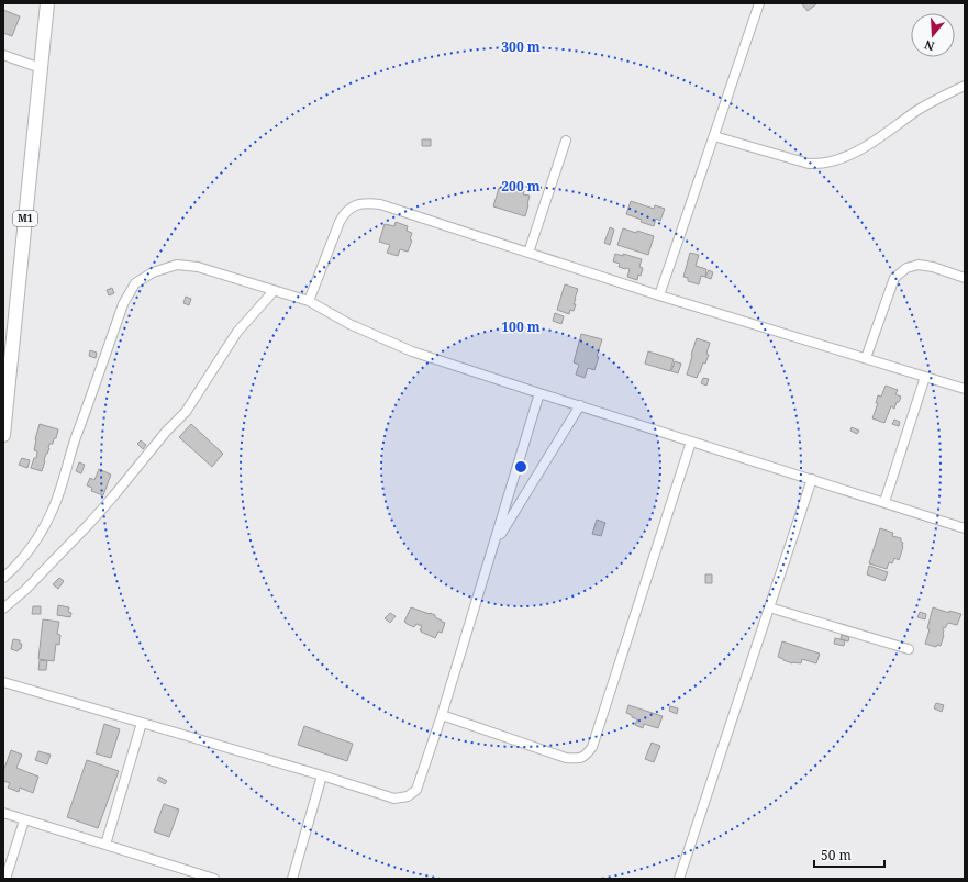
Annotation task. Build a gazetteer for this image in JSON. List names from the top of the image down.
{
  "streets": {
    "highway": ["M1"]
  },
  "scale_bar": "50 m",
  "north": "bottom",
  "rings": ["300 m", "200 m", "100 m"]
}
